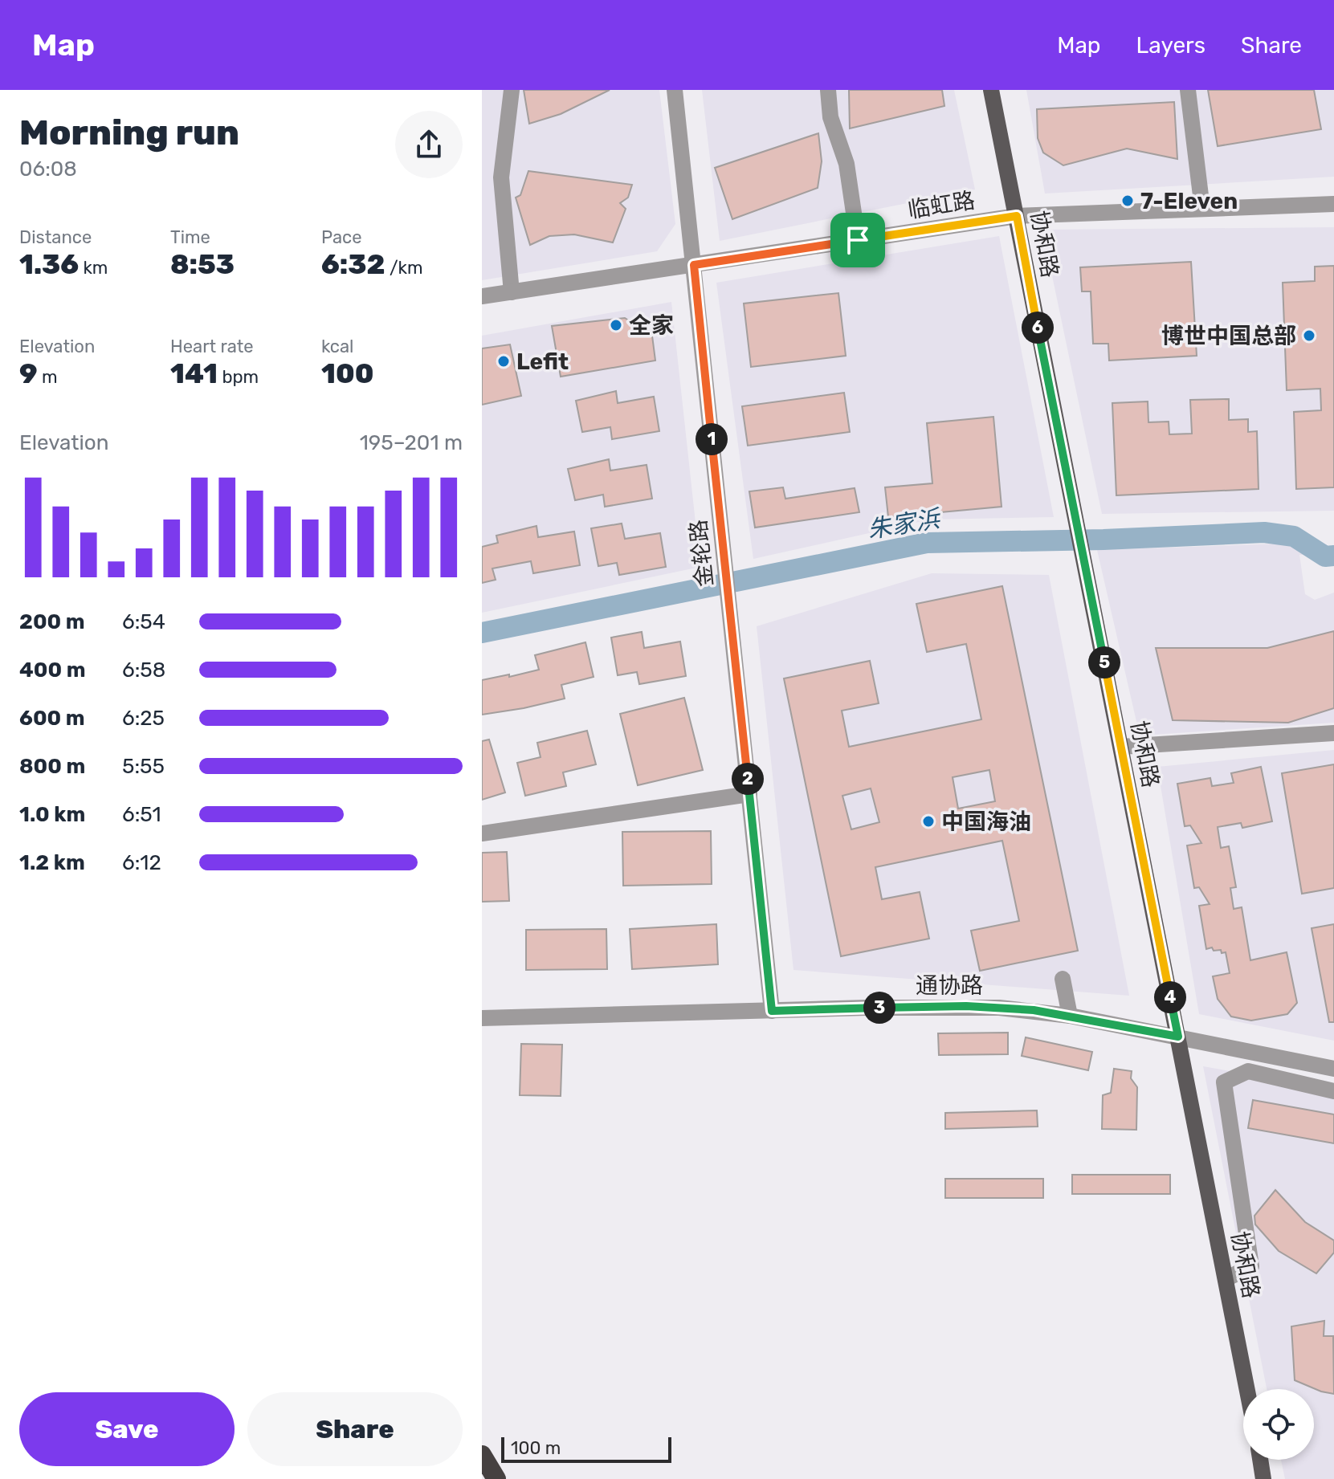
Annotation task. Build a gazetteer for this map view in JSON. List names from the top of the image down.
{
  "streets": {
    "main road": ["协和路"],
    "street": ["临虹路", "金轮路", "通协路"]
  },
  "crossings": [
    ["临虹路", "协和路"],
    ["临虹路", "金轮路"],
    ["协和路", "通协路"],
    ["金轮路", "通协路"]
  ],
  "water": ["朱家浜"],
  "places": [
    "7-Eleven",
    "全家",
    "博世中国总部",
    "Lefit",
    "中国海油"
  ],
  "scale_bar": "100 m",
  "page": {
    "header": "Map",
    "nav": ["Map", "Layers", "Share"],
    "heading": ["Morning run", "06:08"],
    "stats": [
      ["Distance", "1.36 km"],
      ["Time", "8:53"],
      ["Pace", "6:32 /km"],
      ["Elevation", "9 m"],
      ["Heart rate", "141 bpm"],
      ["kcal", "100"]
    ],
    "pins": [
      "6",
      "1",
      "5",
      "2",
      "4",
      "3"
    ],
    "chart": ["Elevation", "195–201 m"],
    "list": [
      {
        "name": "200 m",
        "note": "6:54"
      },
      {
        "name": "400 m",
        "note": "6:58"
      },
      {
        "name": "600 m",
        "note": "6:25"
      },
      {
        "name": "800 m",
        "note": "5:55"
      },
      {
        "name": "1.0 km",
        "note": "6:51"
      },
      {
        "name": "1.2 km",
        "note": "6:12"
      }
    ],
    "buttons": ["Save", "Share"],
    "scale": "100 m"
  }
}
